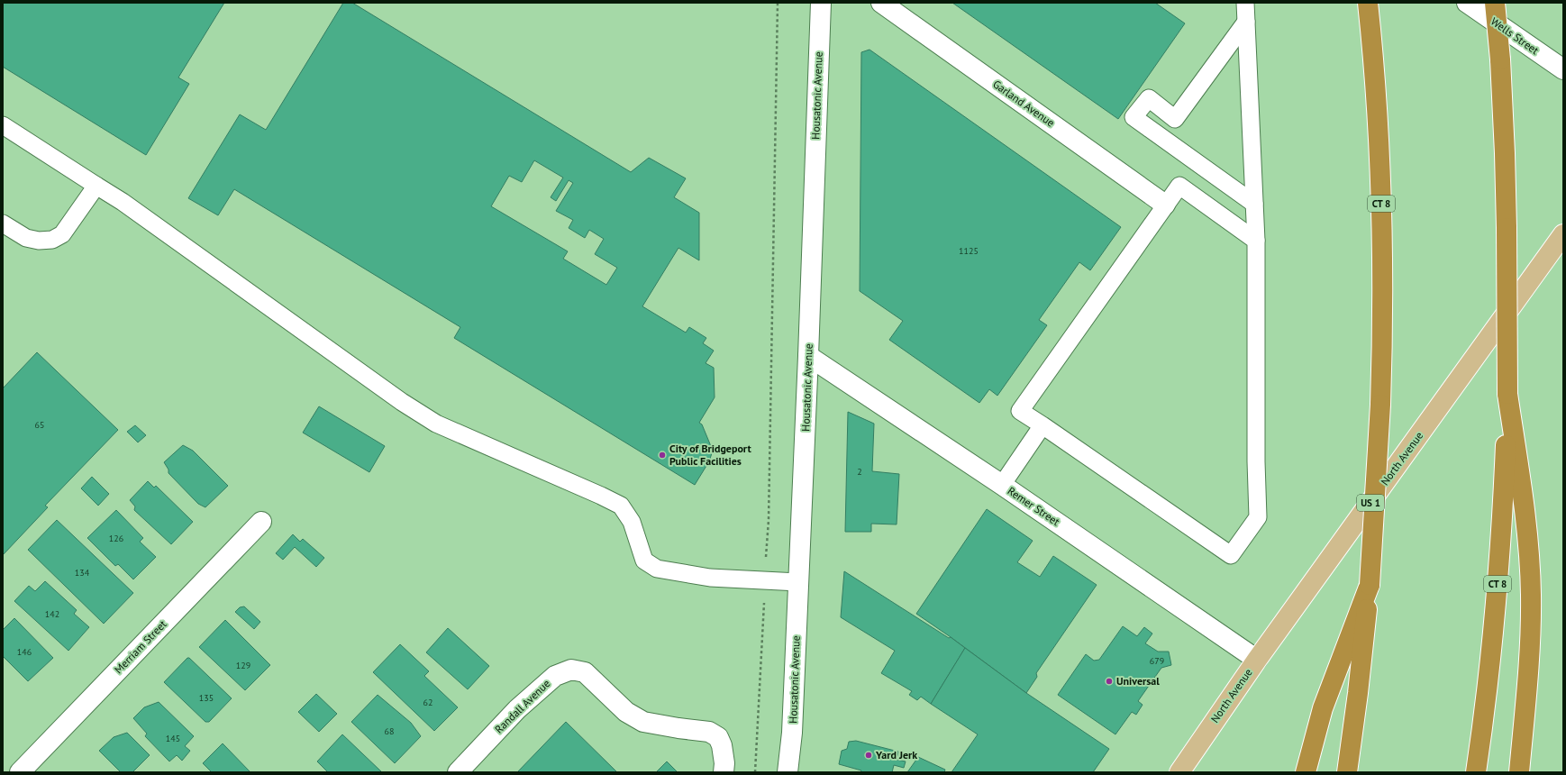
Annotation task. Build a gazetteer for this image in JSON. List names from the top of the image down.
{
  "streets": {
    "highway": ["CT 8"],
    "main road": ["North Avenue", "US 1"],
    "street": [
      "Wells Street",
      "Housatonic Avenue",
      "Garland Avenue",
      "Remer Street",
      "Merriam Street",
      "Randall Avenue"
    ]
  },
  "crossings": [
    ["Housatonic Avenue", "Remer Street"],
    ["North Avenue", "Remer Street"]
  ],
  "places": ["City of Bridgeport Public Facilities", "Universal", "Yard Jerk"],
  "house_numbers": [
    "1125",
    "65",
    "2",
    "126",
    "134",
    "142",
    "146",
    "679",
    "129",
    "135",
    "62",
    "68",
    "145"
  ]
}
